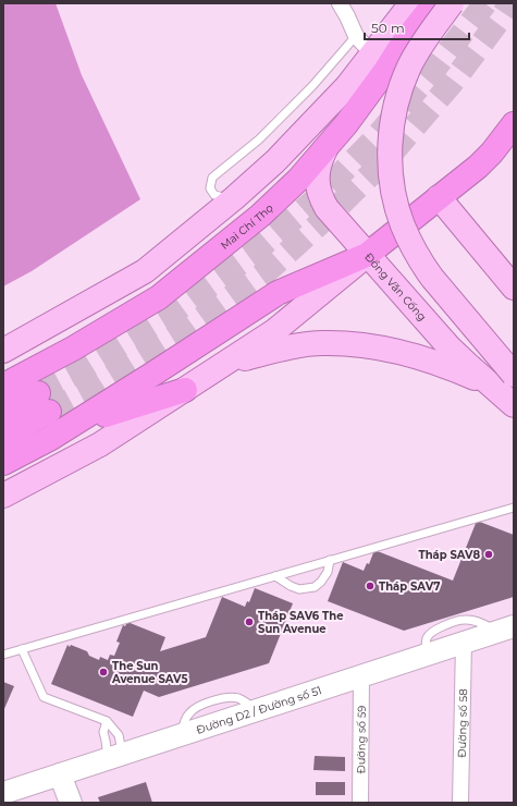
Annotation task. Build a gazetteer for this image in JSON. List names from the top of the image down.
{
  "streets": {
    "highway": ["Mai Chí Thọ"],
    "main road": ["Đồng Văn Cống"],
    "street": ["Đường D2 / Đường số 51", "Đường số 58", "Đường số 59"]
  },
  "crossings": [
    ["Mai Chí Thọ", "Đồng Văn Cống"],
    ["Đường D2 / Đường số 51", "Đường số 58"],
    ["Đường D2 / Đường số 51", "Đường số 59"]
  ],
  "places": [
    "Tháp SAV8",
    "Tháp SAV7",
    "Tháp SAV6 The Sun Avenue",
    "The Sun Avenue SAV5"
  ],
  "scale_bar": "50 m"
}
